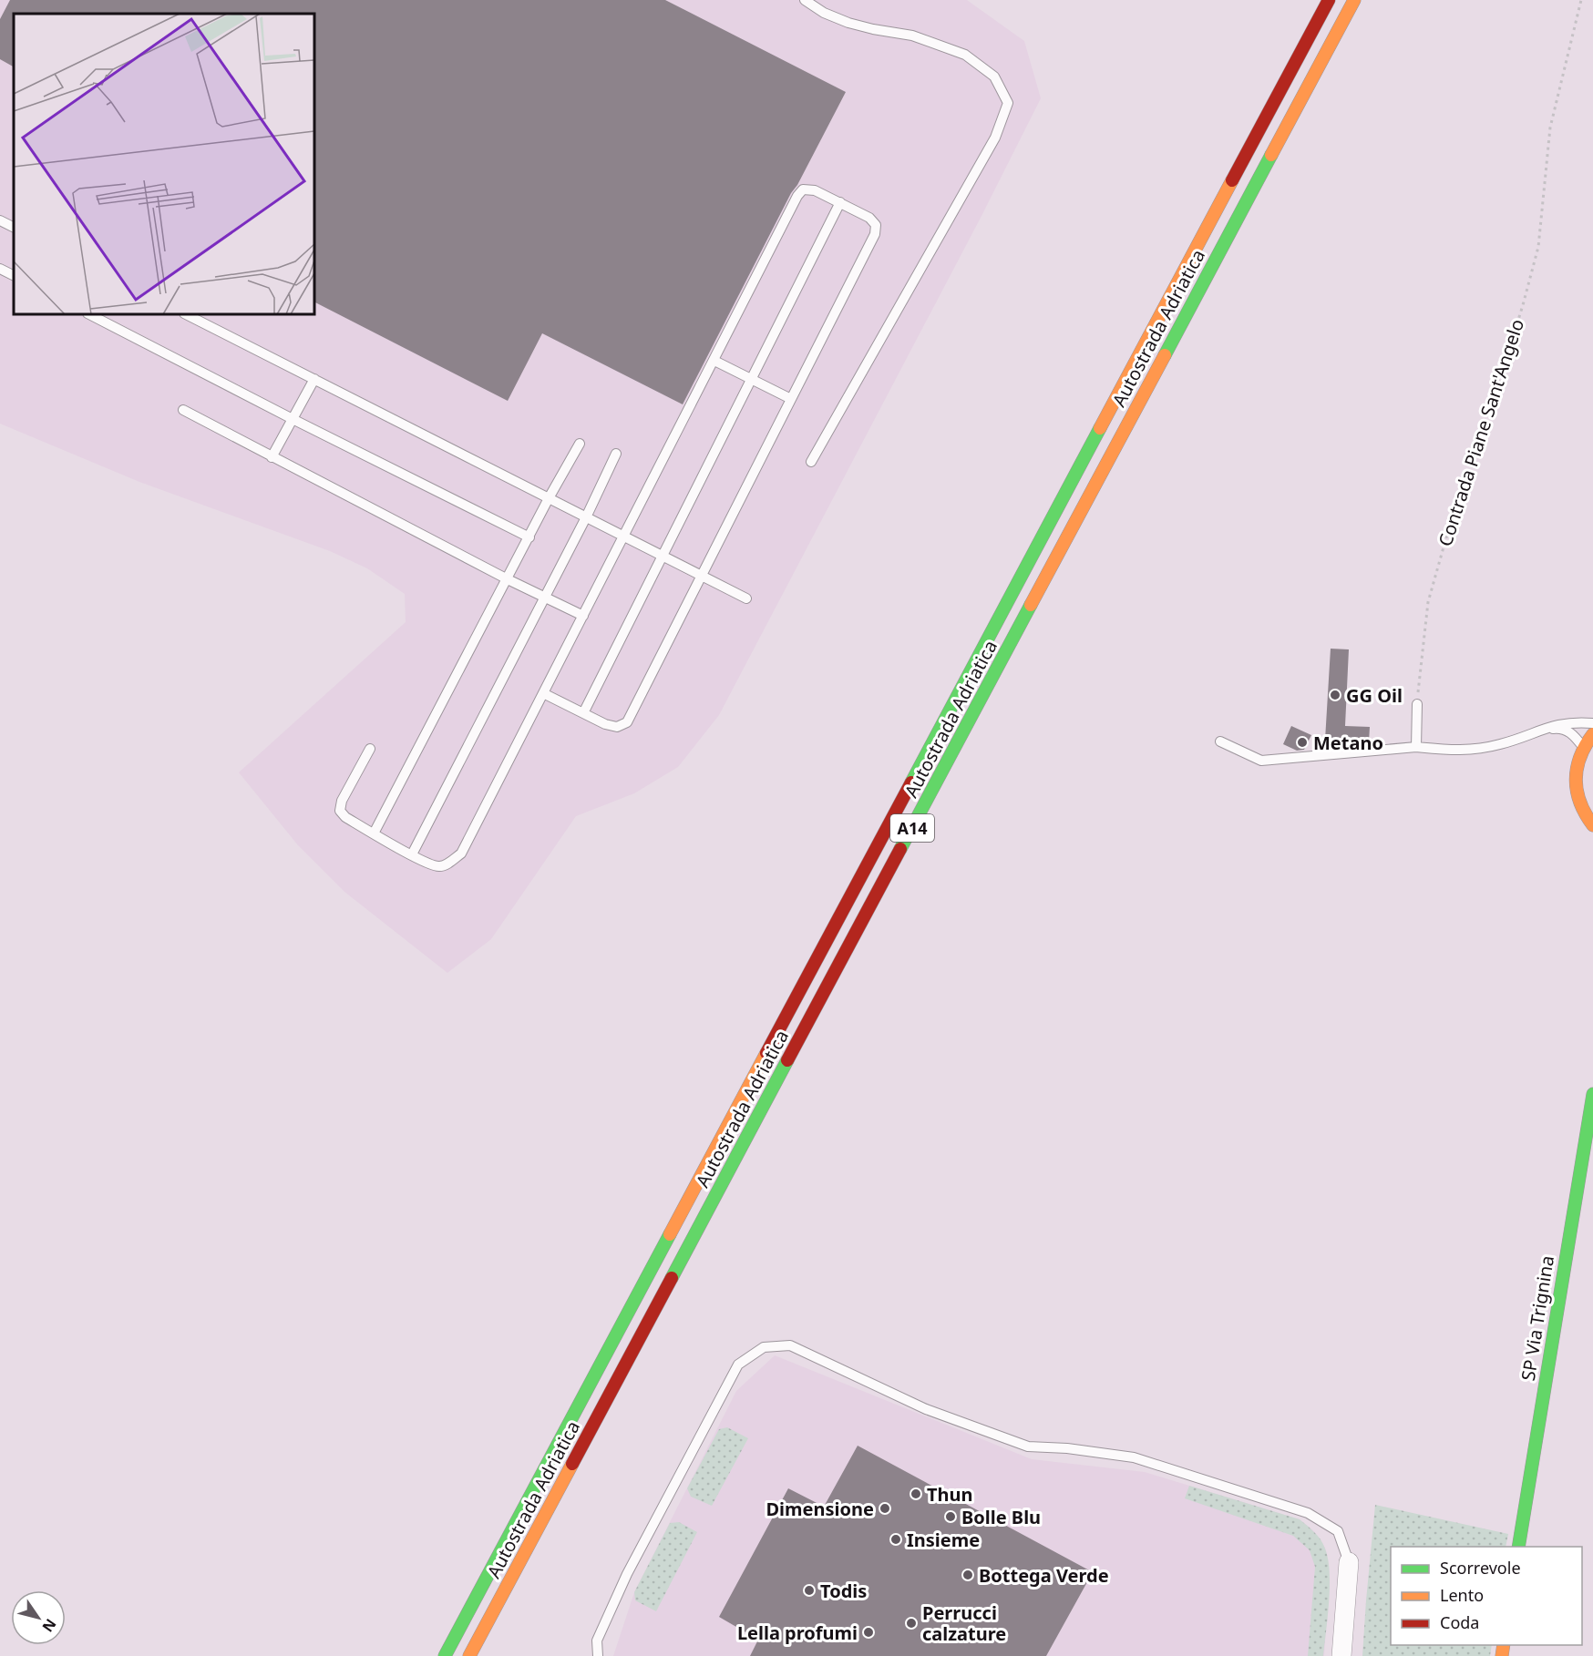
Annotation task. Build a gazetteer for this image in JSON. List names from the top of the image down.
{
  "streets": {
    "main road": ["Autostrada Adriatica", "A14", "SP Via Trignina"],
    "path": ["Contrada Piane Sant'Angelo"]
  },
  "places": [
    "GG Oil",
    "Metano",
    "Thun",
    "Dimensione",
    "Bolle Blu",
    "Insieme",
    "Bottega Verde",
    "Todis",
    "Perrucci calzature",
    "Lella profumi"
  ],
  "legend": ["Scorrevole", "Lento", "Coda"],
  "north": "bottom right"
}
